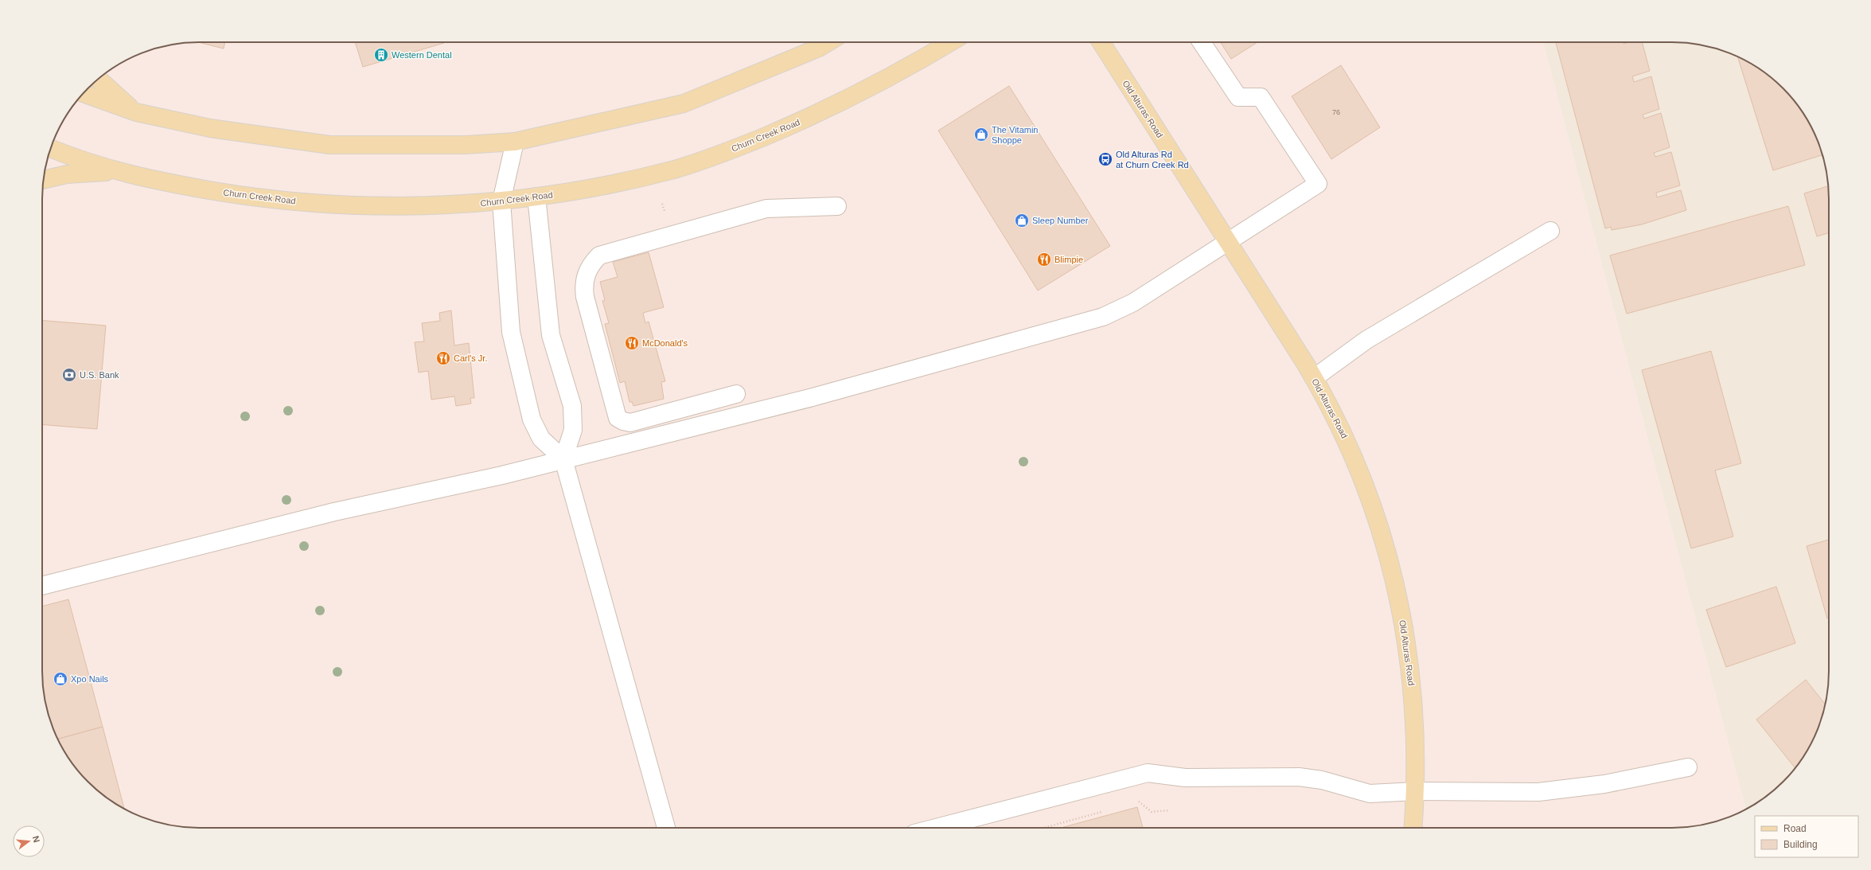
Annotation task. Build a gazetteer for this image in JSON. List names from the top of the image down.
{
  "streets": {
    "main road": ["Old Alturas Road", "Churn Creek Road"]
  },
  "places": {
    "building": ["Western Dental"],
    "shop": ["The Vitamin Shoppe", "Sleep Number", "Xpo Nails"],
    "bus stop": ["Old Alturas Rd at Churn Creek Rd"],
    "restaurant": ["Blimpie", "McDonald's", "Carl's Jr."],
    "bank": ["U.S. Bank"]
  },
  "house_numbers": ["76"],
  "legend": ["Road", "Building"],
  "north": "right"
}
